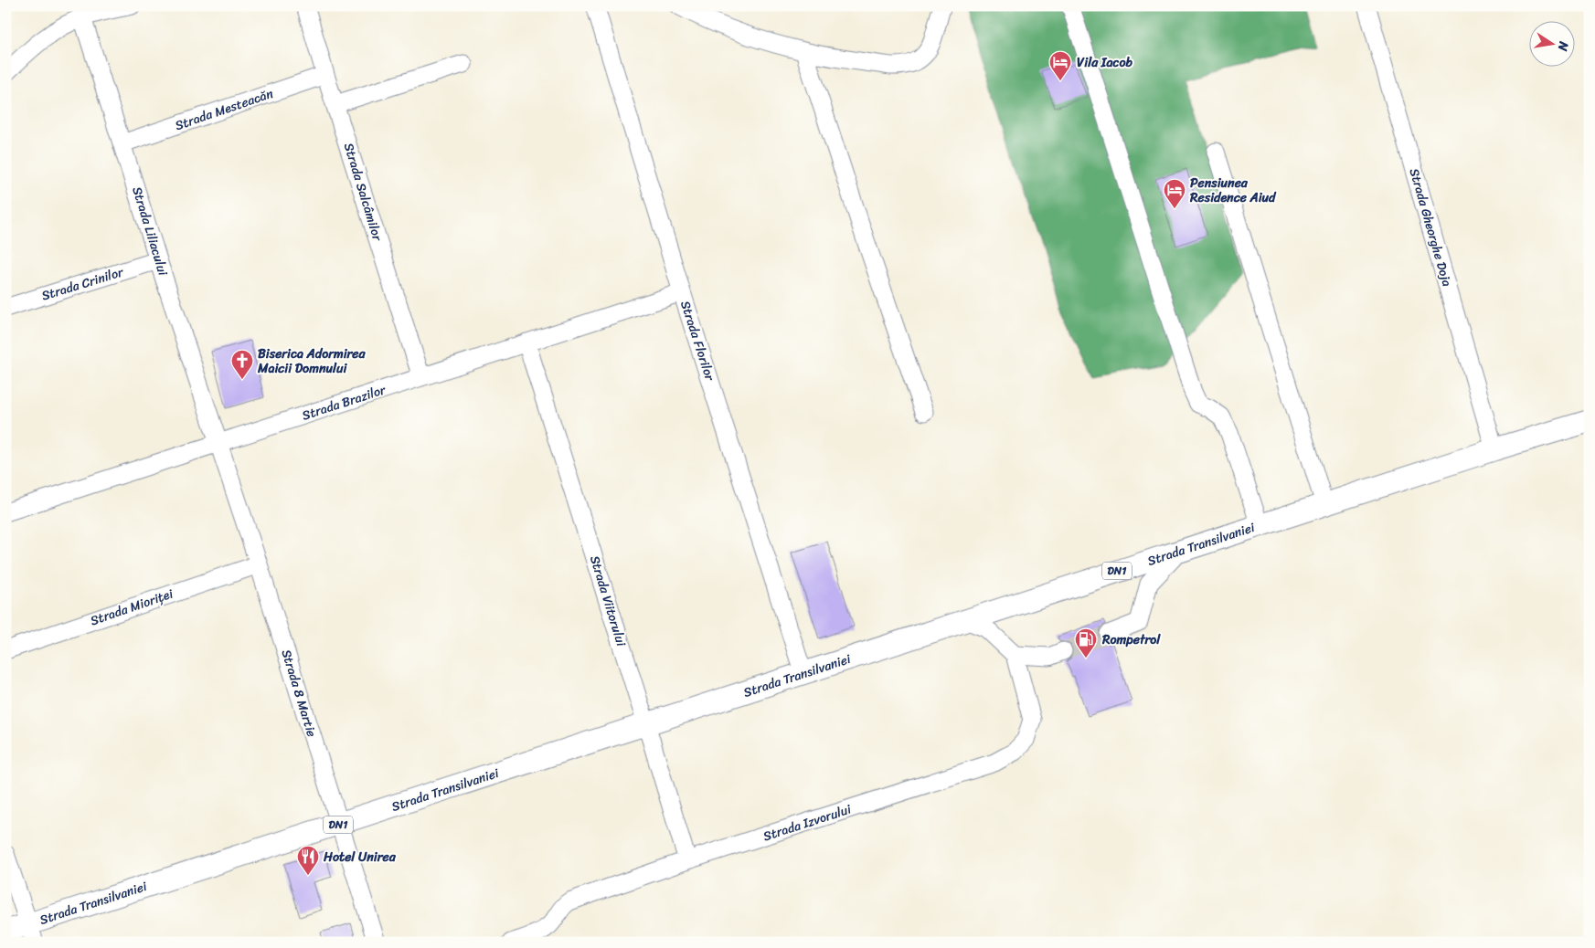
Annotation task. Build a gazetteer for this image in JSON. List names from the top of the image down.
{
  "streets": {
    "main road": ["Strada Transilvaniei", "DN1"],
    "street": [
      "Strada Mesteacăn",
      "Strada Salcâmilor",
      "Strada Gheorghe Doja",
      "Strada Liliacului",
      "Strada Crinilor",
      "Strada Florilor",
      "Strada Brazilor",
      "Strada Viitorului",
      "Strada Mioriței",
      "Strada 8 Martie",
      "Strada Izvorului"
    ]
  },
  "crossings": [
    ["Strada Mesteacăn", "Strada Salcâmilor"],
    ["Strada Mesteacăn", "Strada Liliacului"],
    ["Strada Salcâmilor", "Strada Brazilor"],
    ["Strada Gheorghe Doja", "Strada Transilvaniei"],
    ["Strada Liliacului", "Strada Crinilor"],
    ["Strada Liliacului", "Strada Brazilor"],
    ["Strada Liliacului", "Strada 8 Martie"],
    ["Strada Florilor", "Strada Brazilor"],
    ["Strada Florilor", "Strada Transilvaniei"],
    ["Strada Brazilor", "Strada Viitorului"],
    ["Strada Brazilor", "Strada 8 Martie"],
    ["Strada Transilvaniei", "Strada Viitorului"],
    ["Strada Transilvaniei", "Strada 8 Martie"],
    ["Strada Viitorului", "Strada Izvorului"],
    ["Strada Mioriței", "Strada 8 Martie"]
  ],
  "places": {
    "hotel": ["Vila Iacob", "Pensiunea Residence Aiud"],
    "church": ["Biserica Adormirea Maicii Domnului"],
    "fuel station": ["Rompetrol"],
    "restaurant": ["Hotel Unirea"]
  },
  "north": "right"
}
